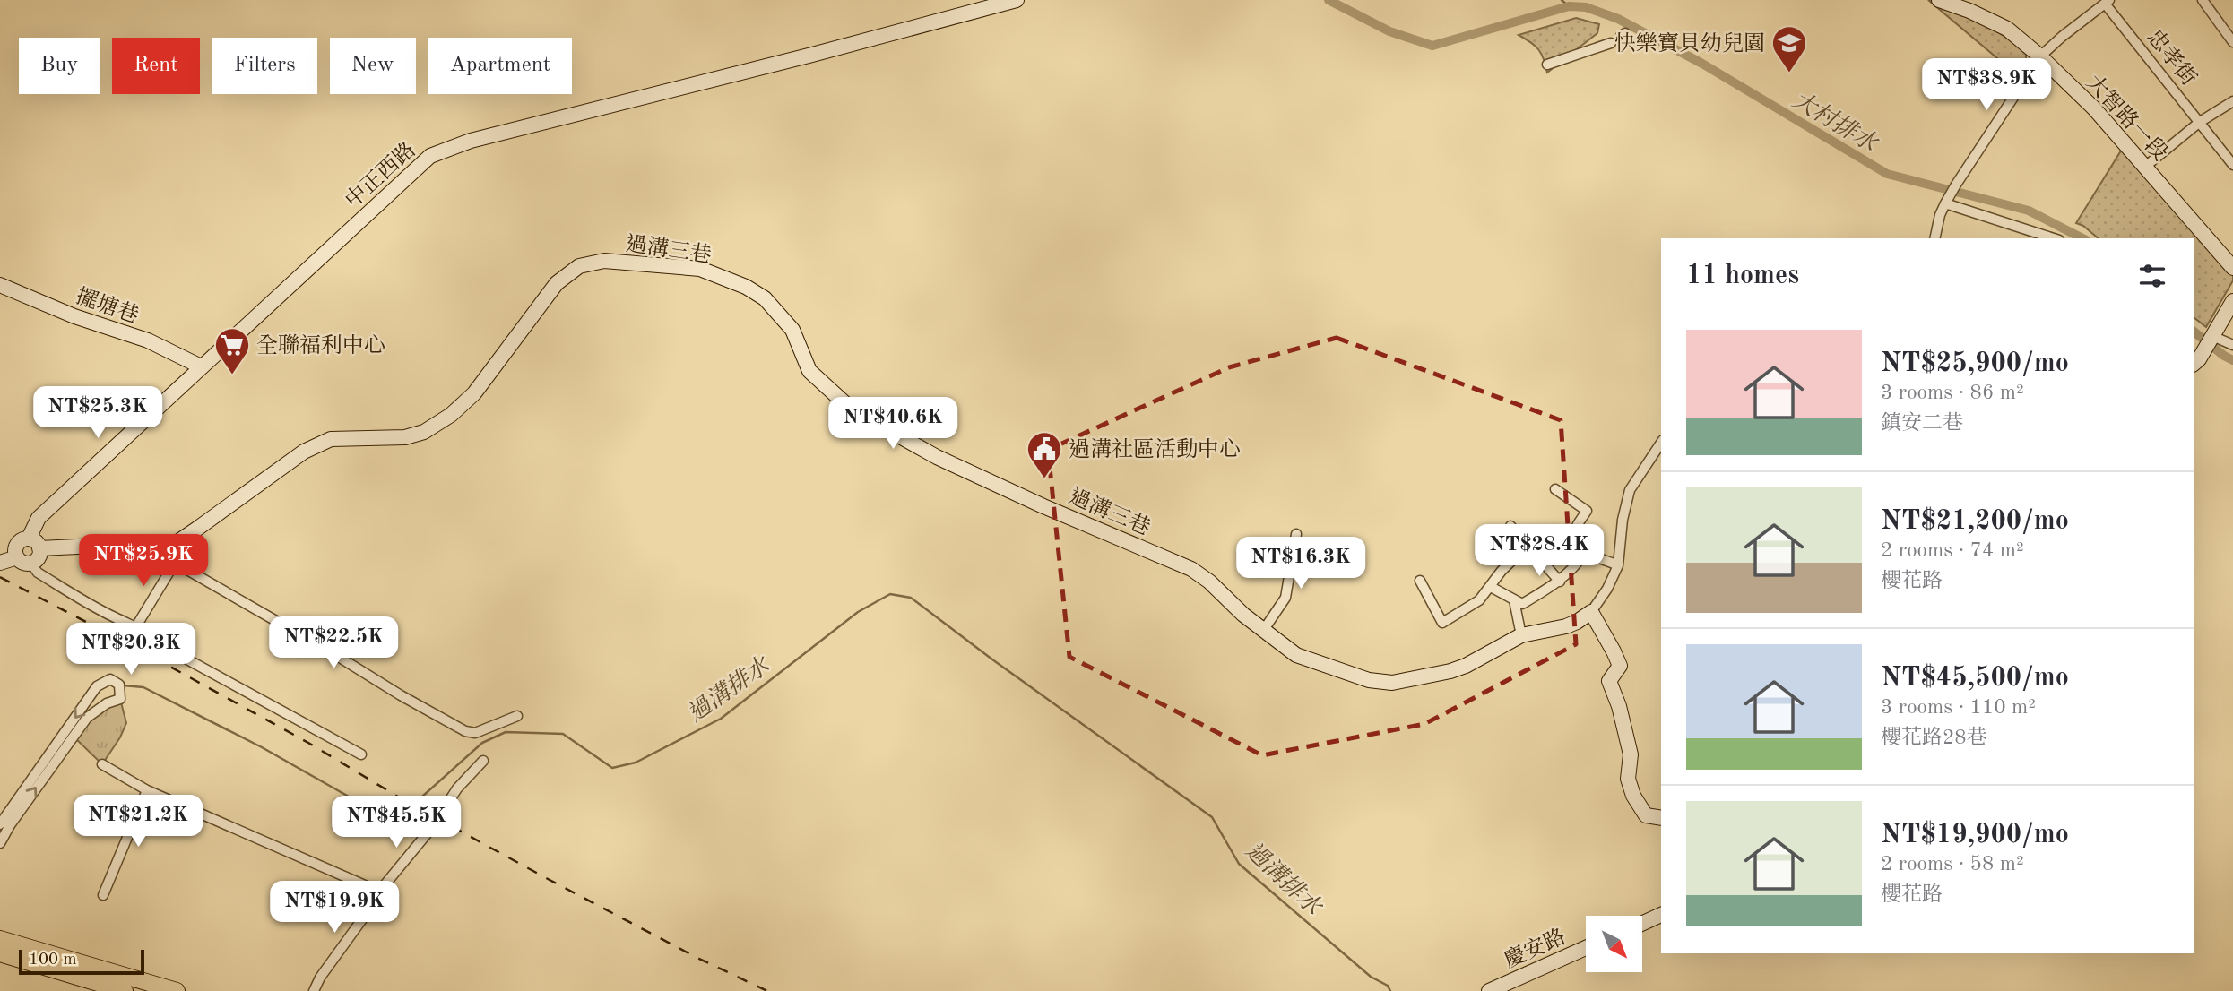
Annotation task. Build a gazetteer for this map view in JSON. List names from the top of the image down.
{
  "streets": {
    "street": [
      "忠孝街",
      "大智路一段",
      "中正西路",
      "過溝三巷",
      "擺塘巷",
      "慶安路"
    ]
  },
  "crossings": [
    ["中正西路", "擺塘巷"]
  ],
  "water": ["大村排水", "過溝排水"],
  "places": {
    "school or university": ["快樂寶貝幼兒園"],
    "supermarket": ["全聯福利中心"],
    "public building": ["過溝社區活動中心"]
  },
  "scale_bar": "100 m",
  "north": "bottom right",
  "page": {
    "chip": [
      "Buy",
      "Rent",
      "Filters",
      "New",
      "Apartment"
    ],
    "price": [
      "NT$38.9K",
      "NT$25.3K",
      "NT$40.6K",
      "NT$28.4K",
      "NT$25.9K",
      "NT$16.3K",
      "NT$22.5K",
      "NT$20.3K",
      "NT$21.2K",
      "NT$45.5K",
      "NT$19.9K"
    ],
    "heading": "11 homes",
    "list": [
      {
        "name": "NT$25,900/mo",
        "note": "3 rooms · 86 m² · 鎮安二巷"
      },
      {
        "name": "NT$21,200/mo",
        "note": "2 rooms · 74 m² · 櫻花路"
      },
      {
        "name": "NT$45,500/mo",
        "note": "3 rooms · 110 m² · 櫻花路28巷"
      },
      {
        "name": "NT$19,900/mo",
        "note": "2 rooms · 58 m² · 櫻花路"
      }
    ],
    "scale": "100 m"
  }
}
